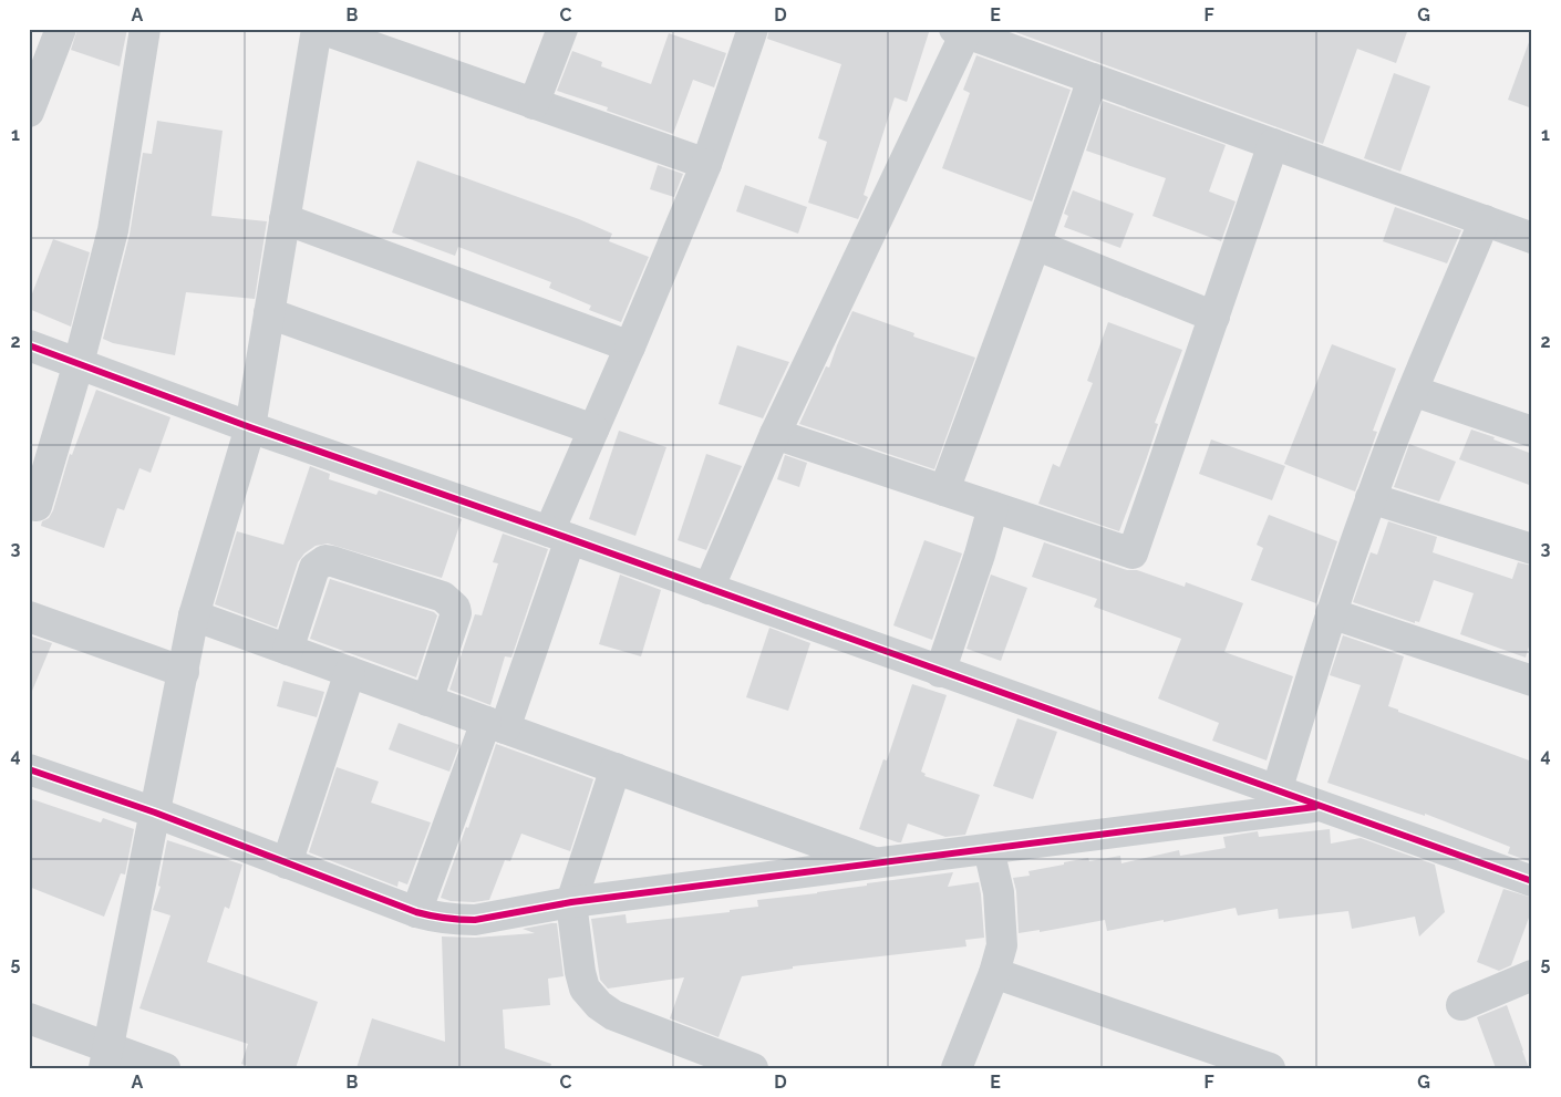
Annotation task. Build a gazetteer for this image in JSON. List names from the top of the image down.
{
  "grid": {
    "columns": [
      "A",
      "B",
      "C",
      "D",
      "E",
      "F",
      "G"
    ],
    "rows": [
      "1",
      "2",
      "3",
      "4",
      "5"
    ]
  }
}
